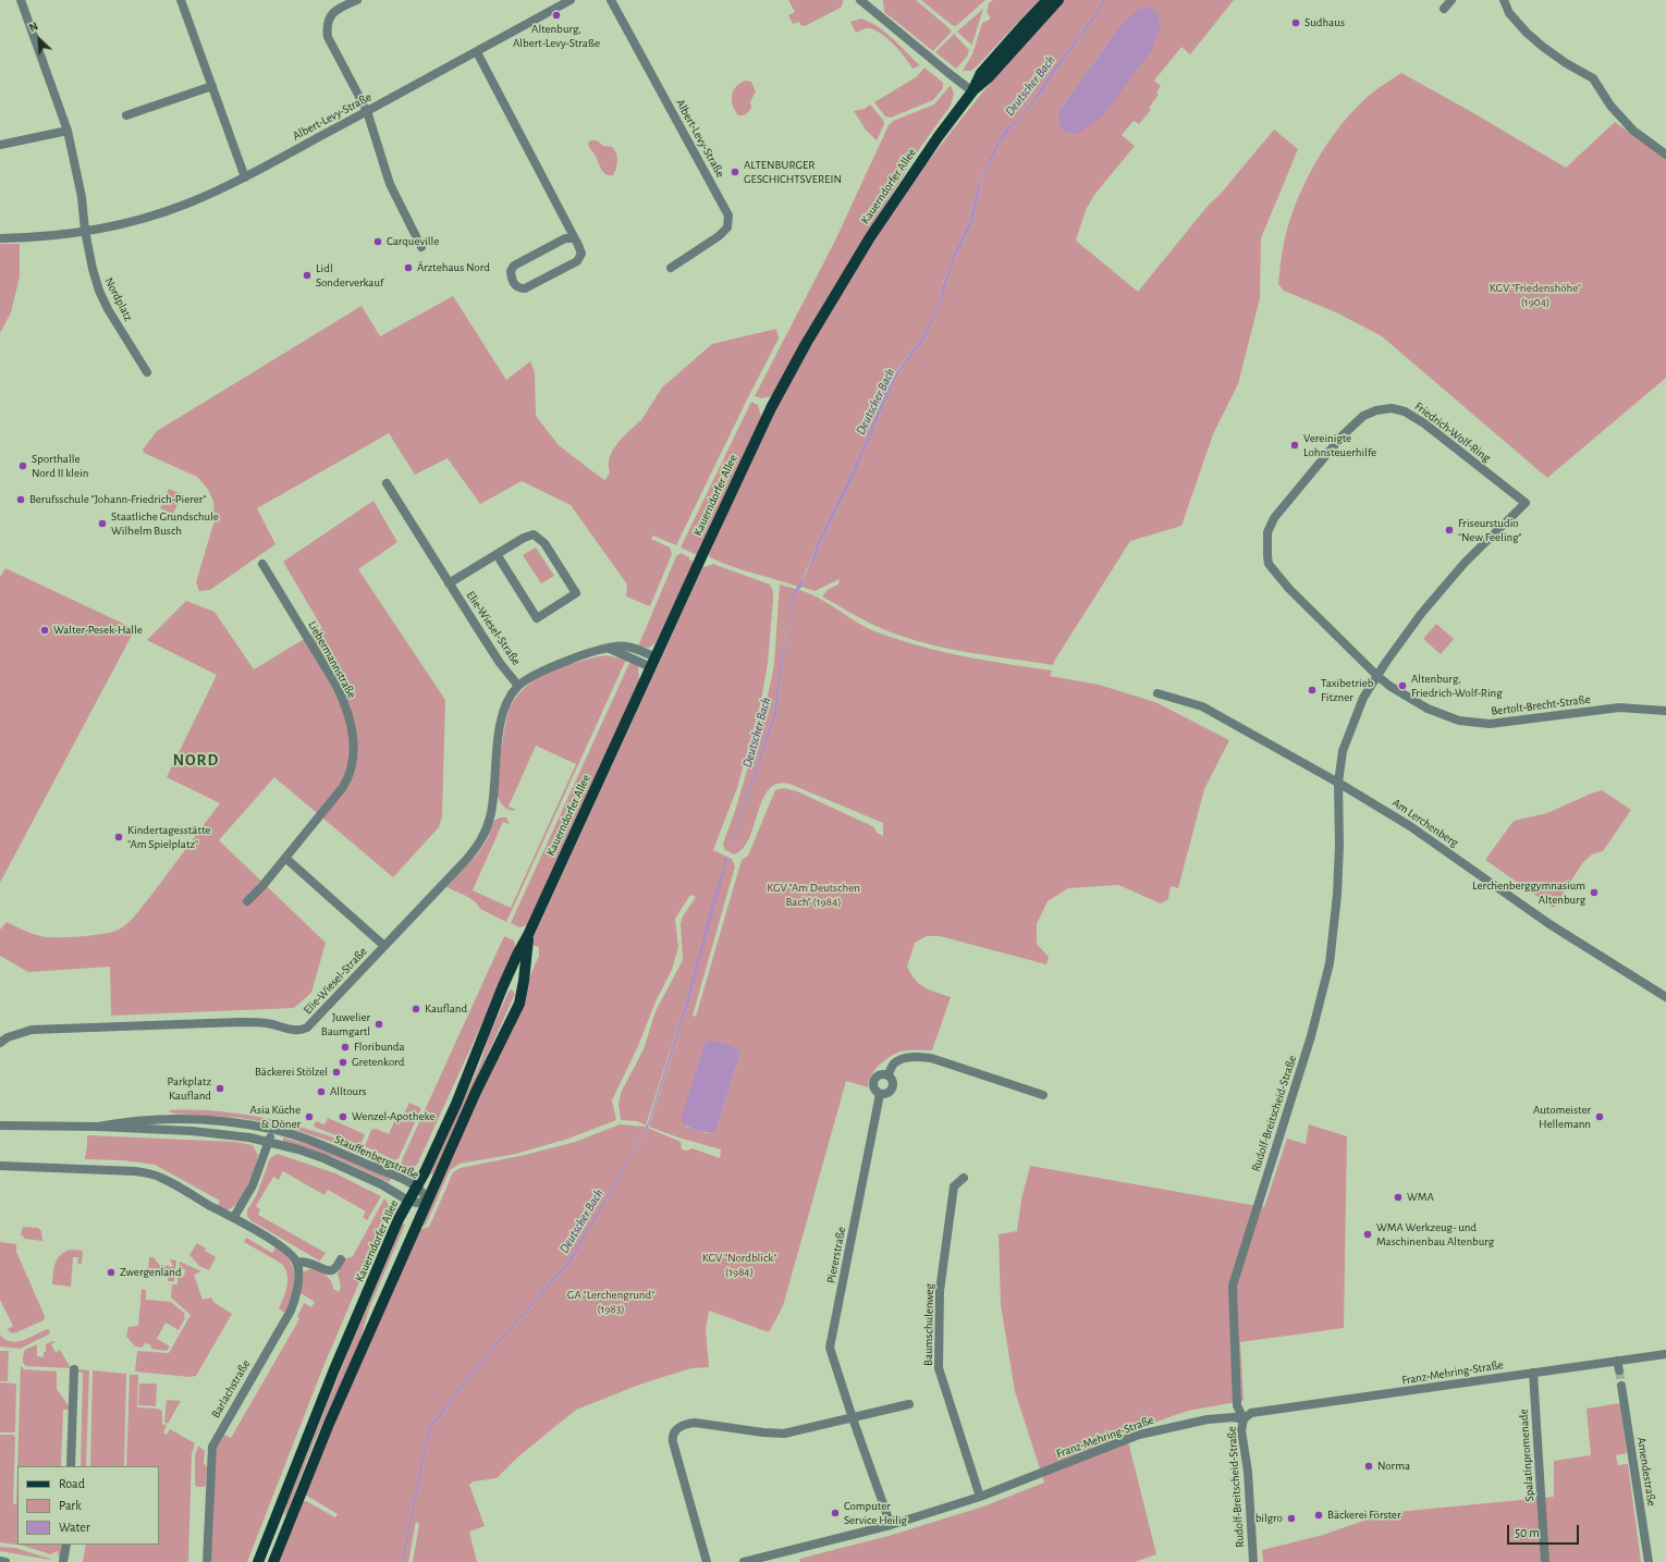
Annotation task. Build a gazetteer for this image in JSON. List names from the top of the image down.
{
  "streets": {
    "main road": ["Kauerndorfer Allee"],
    "street": [
      "Albert-Levy-Straße",
      "Nordplatz",
      "Friedrich-Wolf-Ring",
      "Elie-Wiesel-Straße",
      "Liebermannstraße",
      "Bertolt-Brecht-Straße",
      "Am Lerchenberg",
      "Rudolf-Breitscheid-Straße",
      "Stauffenbergstraße",
      "Piererstraße",
      "Baumschulenweg",
      "Franz-Mehring-Straße",
      "Barlachstraße",
      "Spalatinpromenade",
      "Amendestraße"
    ]
  },
  "crossings": [
    ["Albert-Levy-Straße", "Nordplatz"],
    ["Kauerndorfer Allee", "Elie-Wiesel-Straße"],
    ["Kauerndorfer Allee", "Stauffenbergstraße"],
    ["Friedrich-Wolf-Ring", "Bertolt-Brecht-Straße"],
    ["Friedrich-Wolf-Ring", "Rudolf-Breitscheid-Straße"],
    ["Bertolt-Brecht-Straße", "Rudolf-Breitscheid-Straße"],
    ["Am Lerchenberg", "Rudolf-Breitscheid-Straße"],
    ["Rudolf-Breitscheid-Straße", "Franz-Mehring-Straße"],
    ["Piererstraße", "Franz-Mehring-Straße"],
    ["Baumschulenweg", "Franz-Mehring-Straße"],
    ["Franz-Mehring-Straße", "Spalatinpromenade"]
  ],
  "districts": ["NORD"],
  "water": ["Deutscher Bach"],
  "parks": [
    "KGV \"Friedenshöhe\" (1904)",
    "KGV \"Am Deutschen Bach\" (1984)",
    "KGV \"Nordblick\" (1984)",
    "GA \"Lerchengrund\" (1983)"
  ],
  "places": [
    "Altenburg, Albert-Levy-Straße",
    "Sudhaus",
    "ALTENBURGER GESCHICHTSVEREIN",
    "Carqueville",
    "Ärztehaus Nord",
    "Lidl Sonderverkauf",
    "Vereinigte Lohnsteuerhilfe",
    "Sporthalle Nord II klein",
    "Berufsschule \"Johann-Friedrich-Pierer\"",
    "Staatliche Grundschule Wilhelm Busch",
    "Friseurstudio \"New Feeling\"",
    "Walter-Pesek-Halle",
    "Altenburg, Friedrich-Wolf-Ring",
    "Taxibetrieb Fitzner",
    "Kindertagesstätte \"Am Spielplatz\"",
    "Lerchenberggymnasium Altenburg",
    "Kaufland",
    "Juwelier Baumgartl",
    "Floribunda",
    "Gretenkord",
    "Bäckerei Stölzel",
    "Parkplatz Kaufland",
    "Alltours",
    "Asia Küche & Döner",
    "Wenzel-Apotheke",
    "Automeister Hellemann",
    "WMA",
    "WMA Werkzeug- und Maschinenbau Altenburg",
    "Zwergenland",
    "Norma",
    "Computer Service Heilig",
    "Bäckerei Förster",
    "bilgro"
  ],
  "legend": ["Road", "Park", "Water"],
  "scale_bar": "50 m",
  "north": "top left"
}
